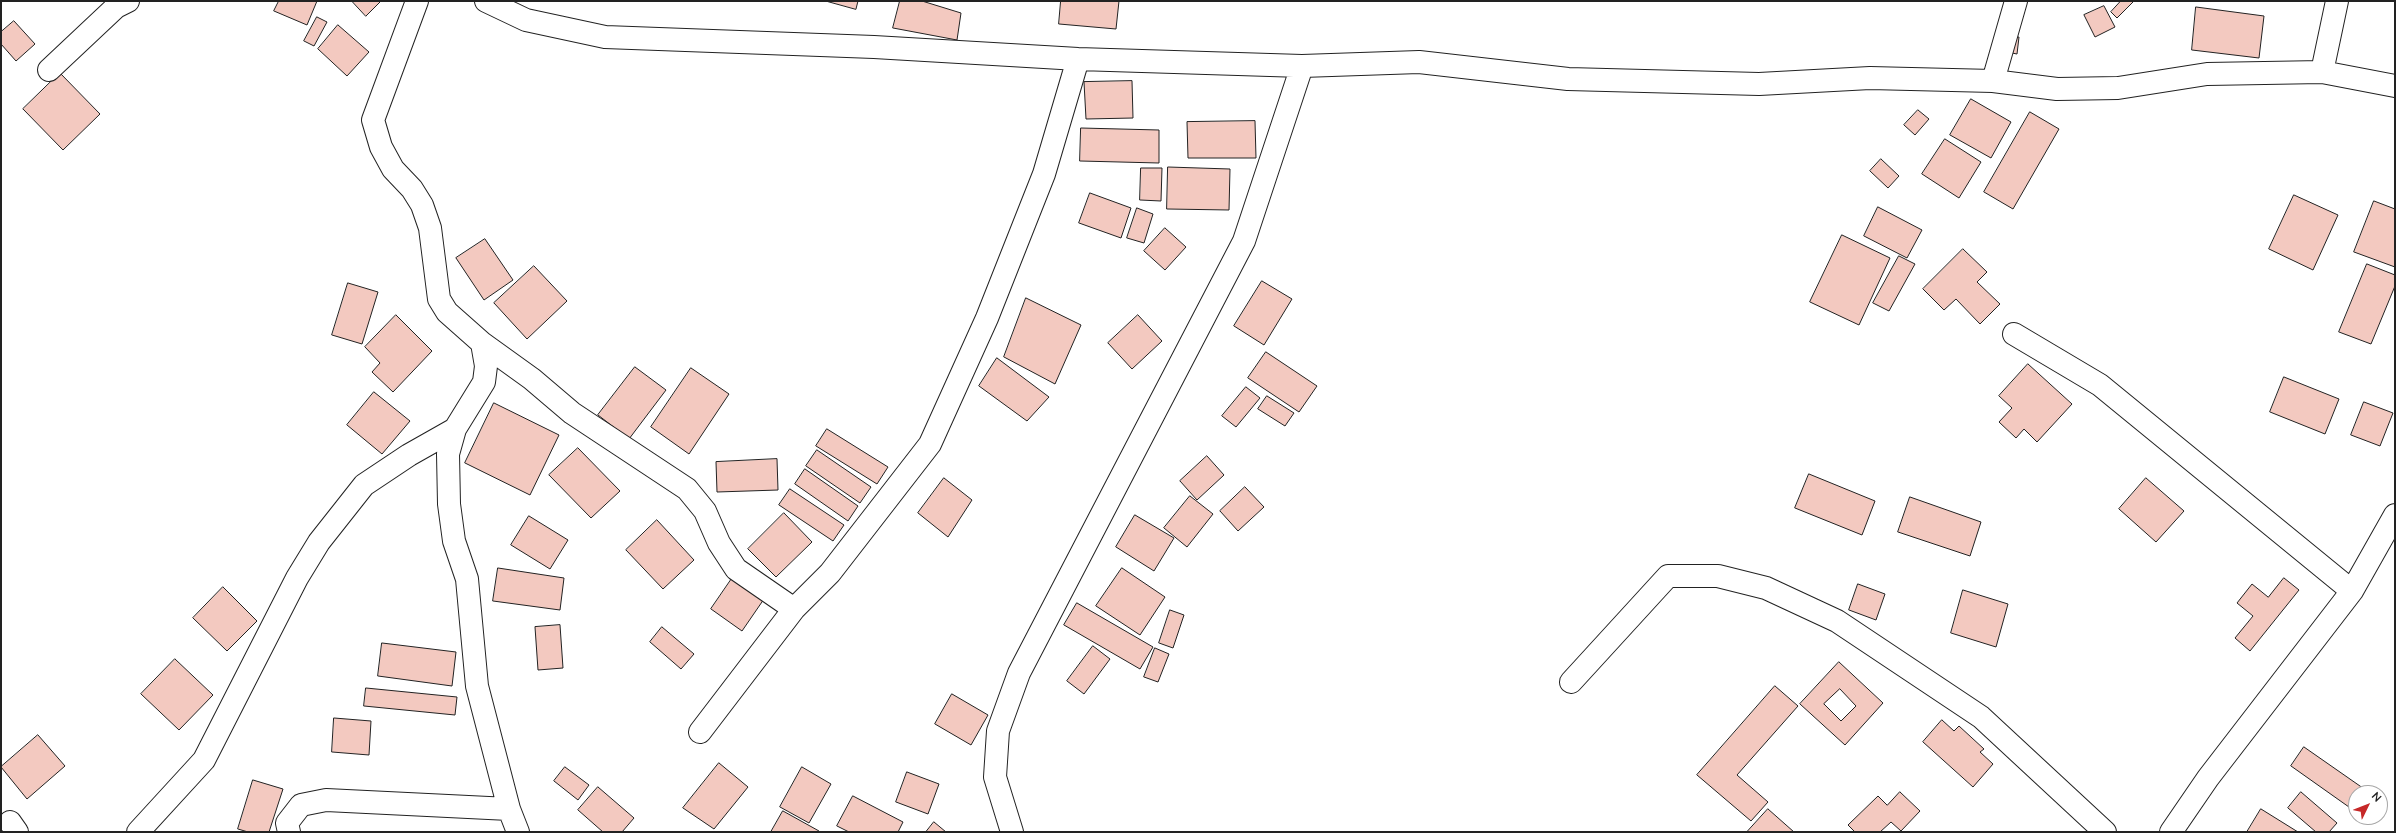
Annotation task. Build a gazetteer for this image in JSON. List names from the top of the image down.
{
  "north": "top right"
}
